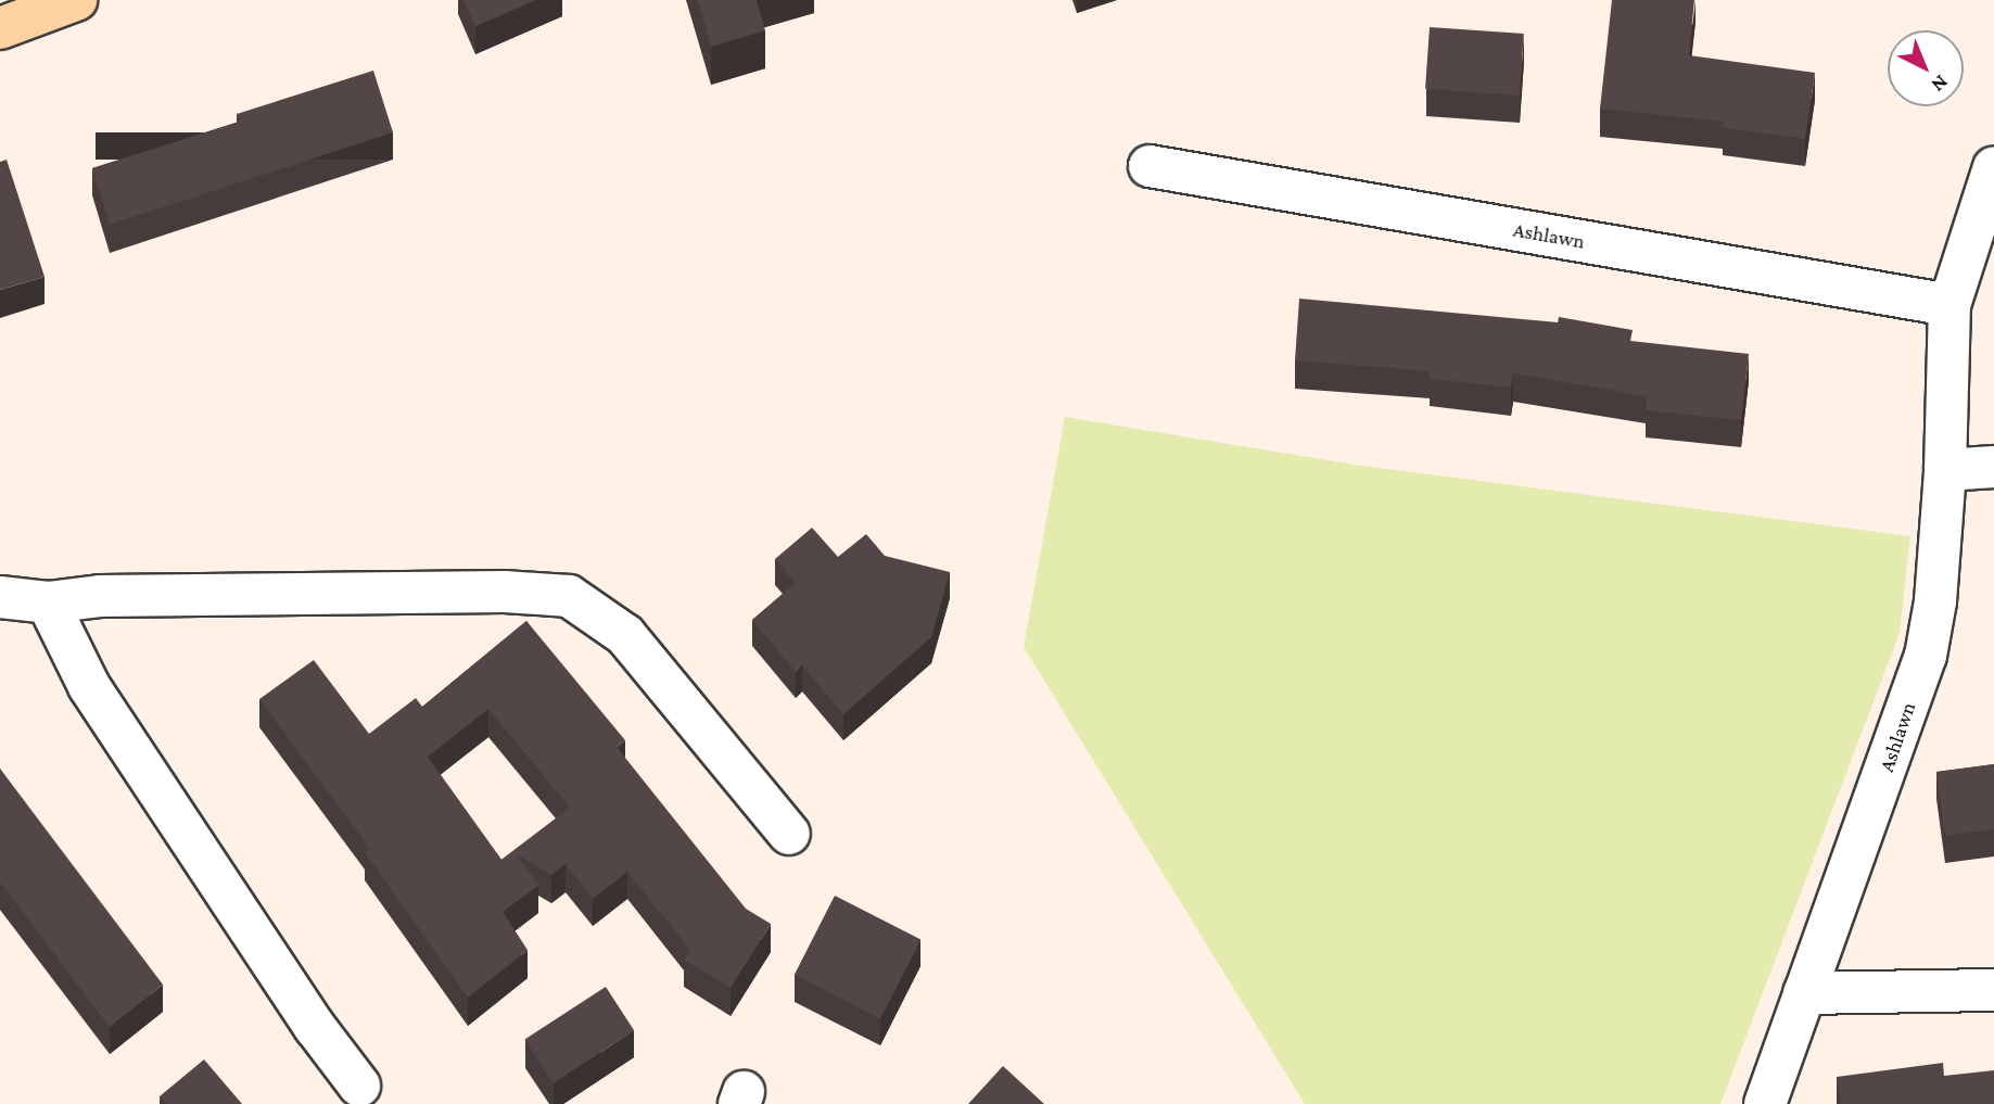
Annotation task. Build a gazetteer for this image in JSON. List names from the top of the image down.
{
  "streets": {
    "street": ["Ashlawn"]
  },
  "north": "bottom right"
}
